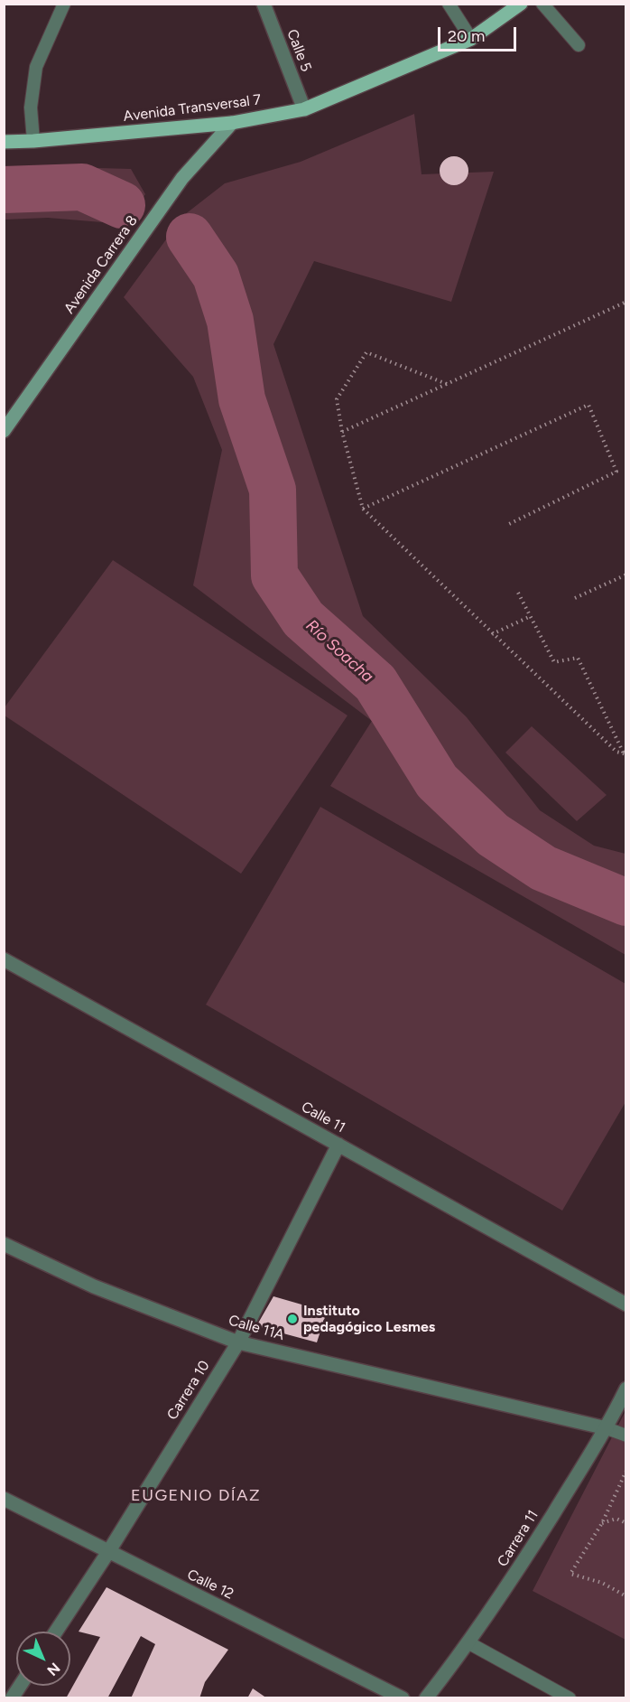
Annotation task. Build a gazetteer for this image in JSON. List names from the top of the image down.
{
  "streets": {
    "main road": ["Avenida Transversal 7", "Avenida Carrera 8"],
    "street": [
      "Calle 5",
      "Calle 11",
      "Calle 11A",
      "Carrera 10",
      "Carrera 11",
      "Calle 12"
    ]
  },
  "crossings": [
    ["Calle 5", "Avenida Transversal 7"],
    ["Avenida Transversal 7", "Avenida Carrera 8"],
    ["Calle 11", "Carrera 10"],
    ["Calle 11A", "Carrera 10"],
    ["Calle 11A", "Carrera 11"],
    ["Carrera 10", "Calle 12"]
  ],
  "districts": ["EUGENIO DÍAZ"],
  "water": ["Río Soacha"],
  "places": ["Instituto pedagógico Lesmes"],
  "scale_bar": "20 m",
  "north": "bottom right"
}
